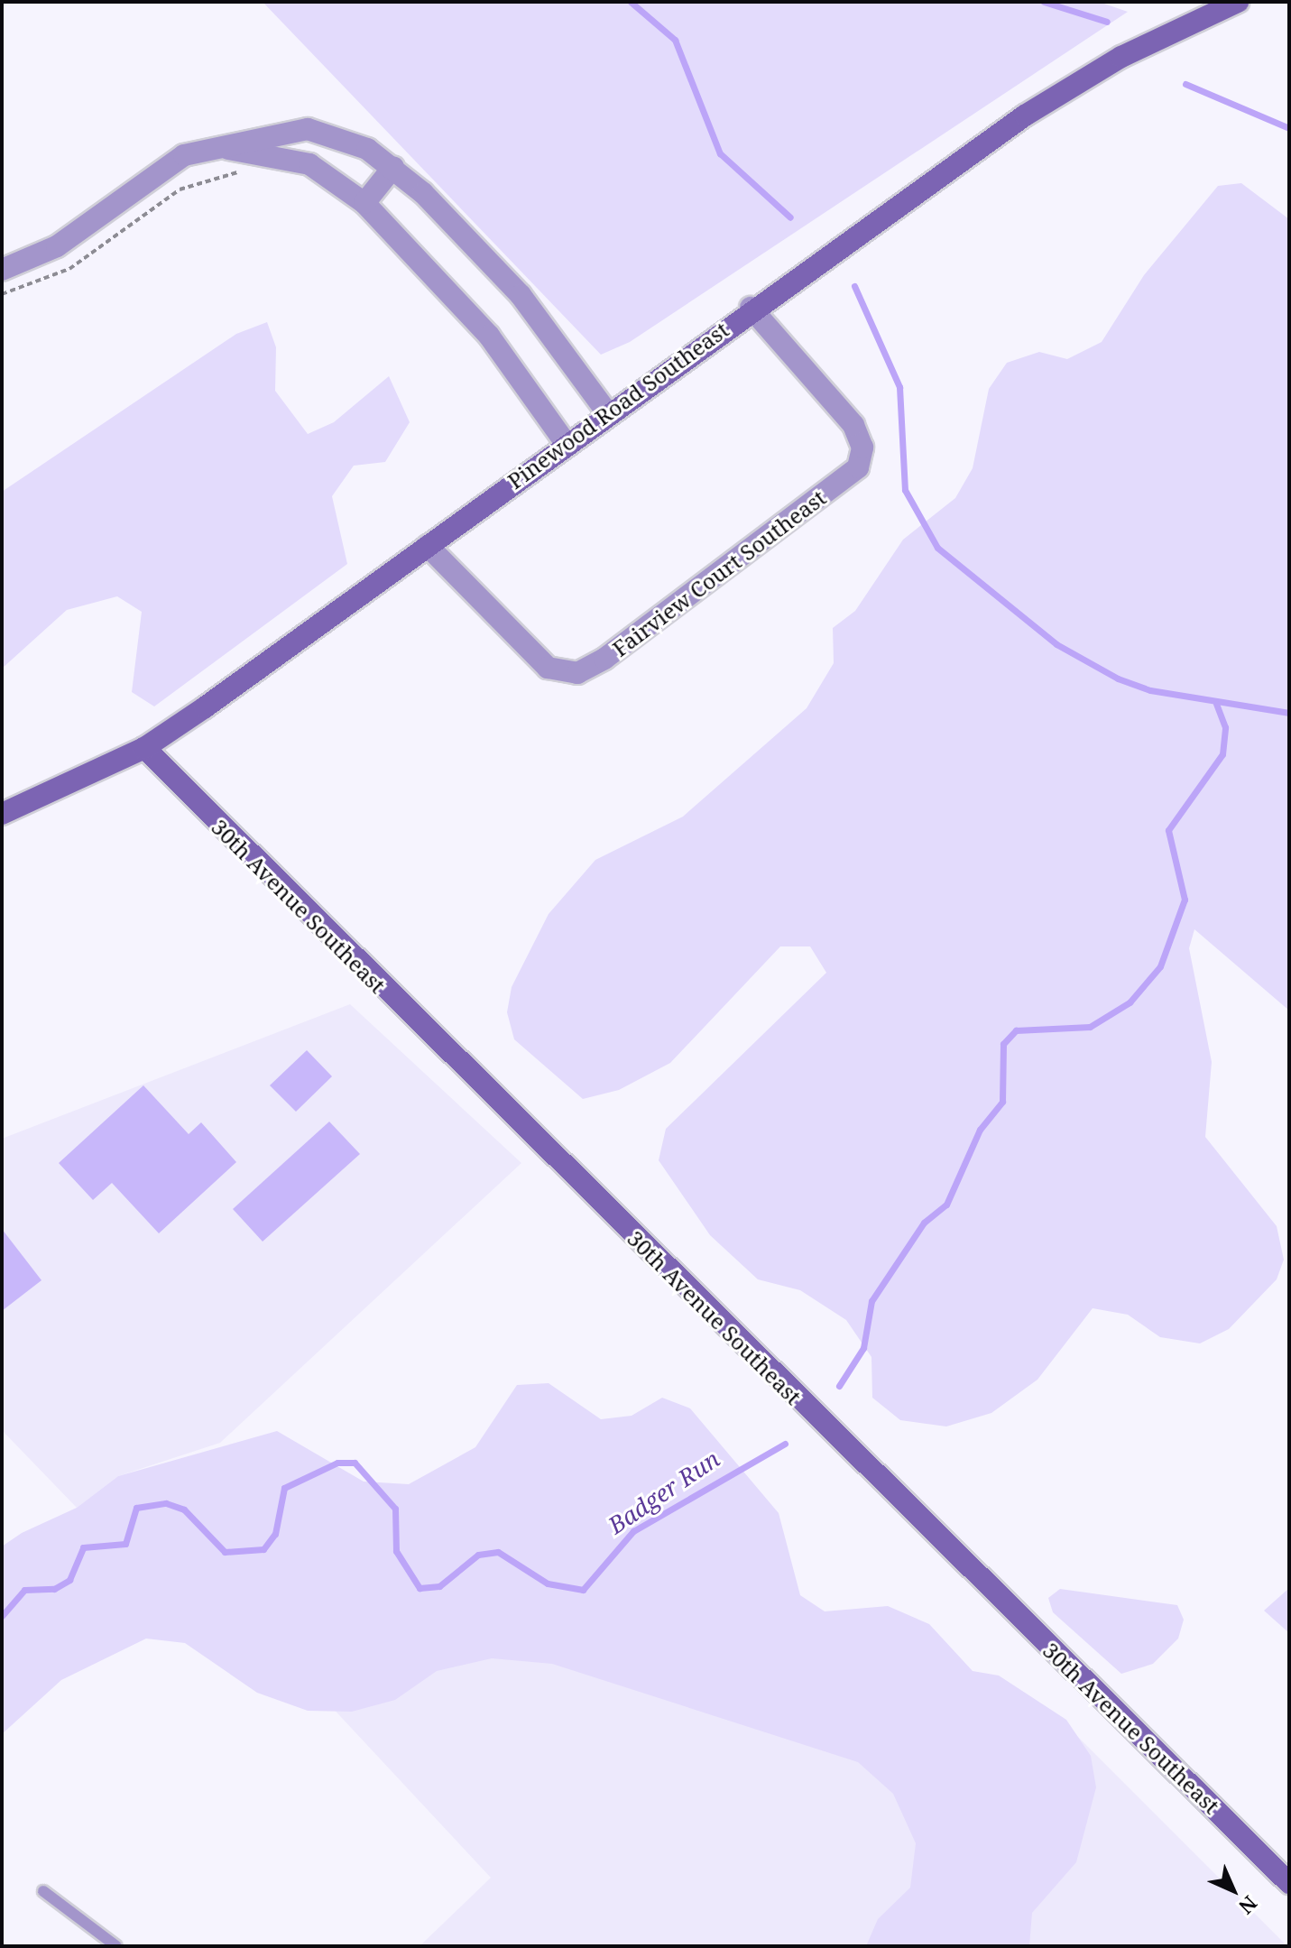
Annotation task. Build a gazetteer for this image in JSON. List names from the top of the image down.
{
  "streets": {
    "street": ["Pinewood Road Southeast", "Fairview Court Southeast", "30th Avenue Southeast"]
  },
  "crossings": [
    ["Pinewood Road Southeast", "Fairview Court Southeast"],
    ["Pinewood Road Southeast", "30th Avenue Southeast"]
  ],
  "water": ["Badger Run"],
  "north": "bottom right"
}
